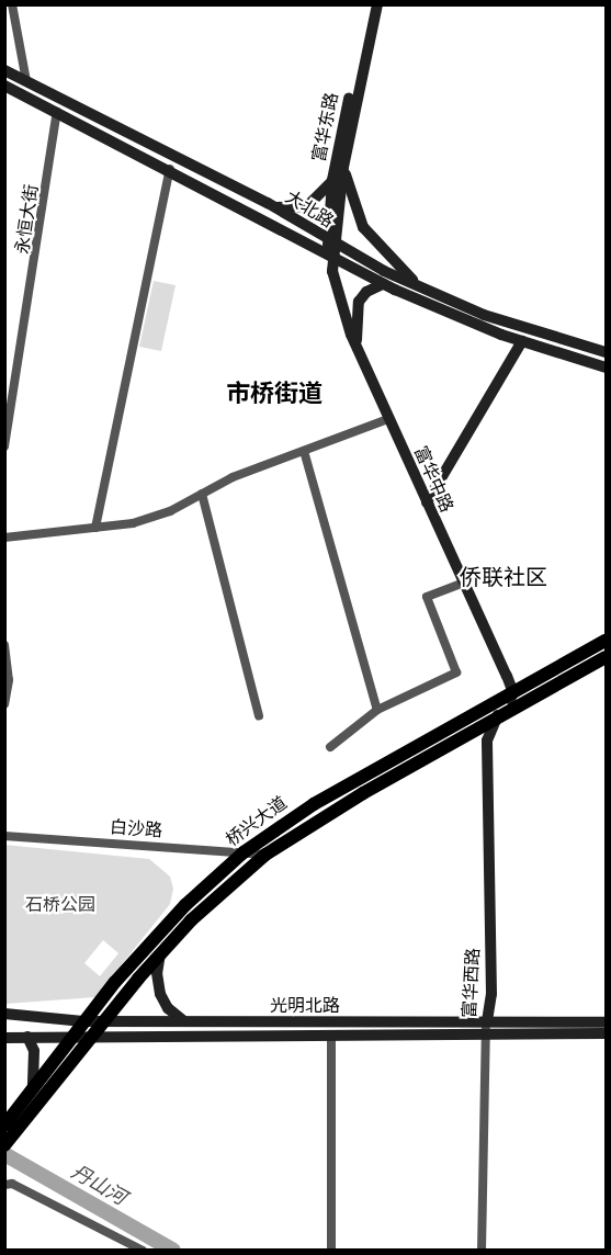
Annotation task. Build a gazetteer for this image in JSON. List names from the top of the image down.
{
  "streets": {
    "main road": [
      "富华东路",
      "大北路",
      "富华中路",
      "桥兴大道",
      "富华西路",
      "光明北路"
    ],
    "street": ["永恒大街", "白沙路"]
  },
  "crossings": [
    ["富华东路", "大北路"],
    ["富华东路", "富华中路"],
    ["大北路", "永恒大街"],
    ["大北路", "富华中路"],
    ["富华中路", "桥兴大道"],
    ["桥兴大道", "白沙路"],
    ["桥兴大道", "富华西路"],
    ["桥兴大道", "光明北路"],
    ["富华西路", "光明北路"]
  ],
  "districts": ["市桥街道", "侨联社区"],
  "water": ["丹山河"],
  "parks": ["石桥公园"]
}
